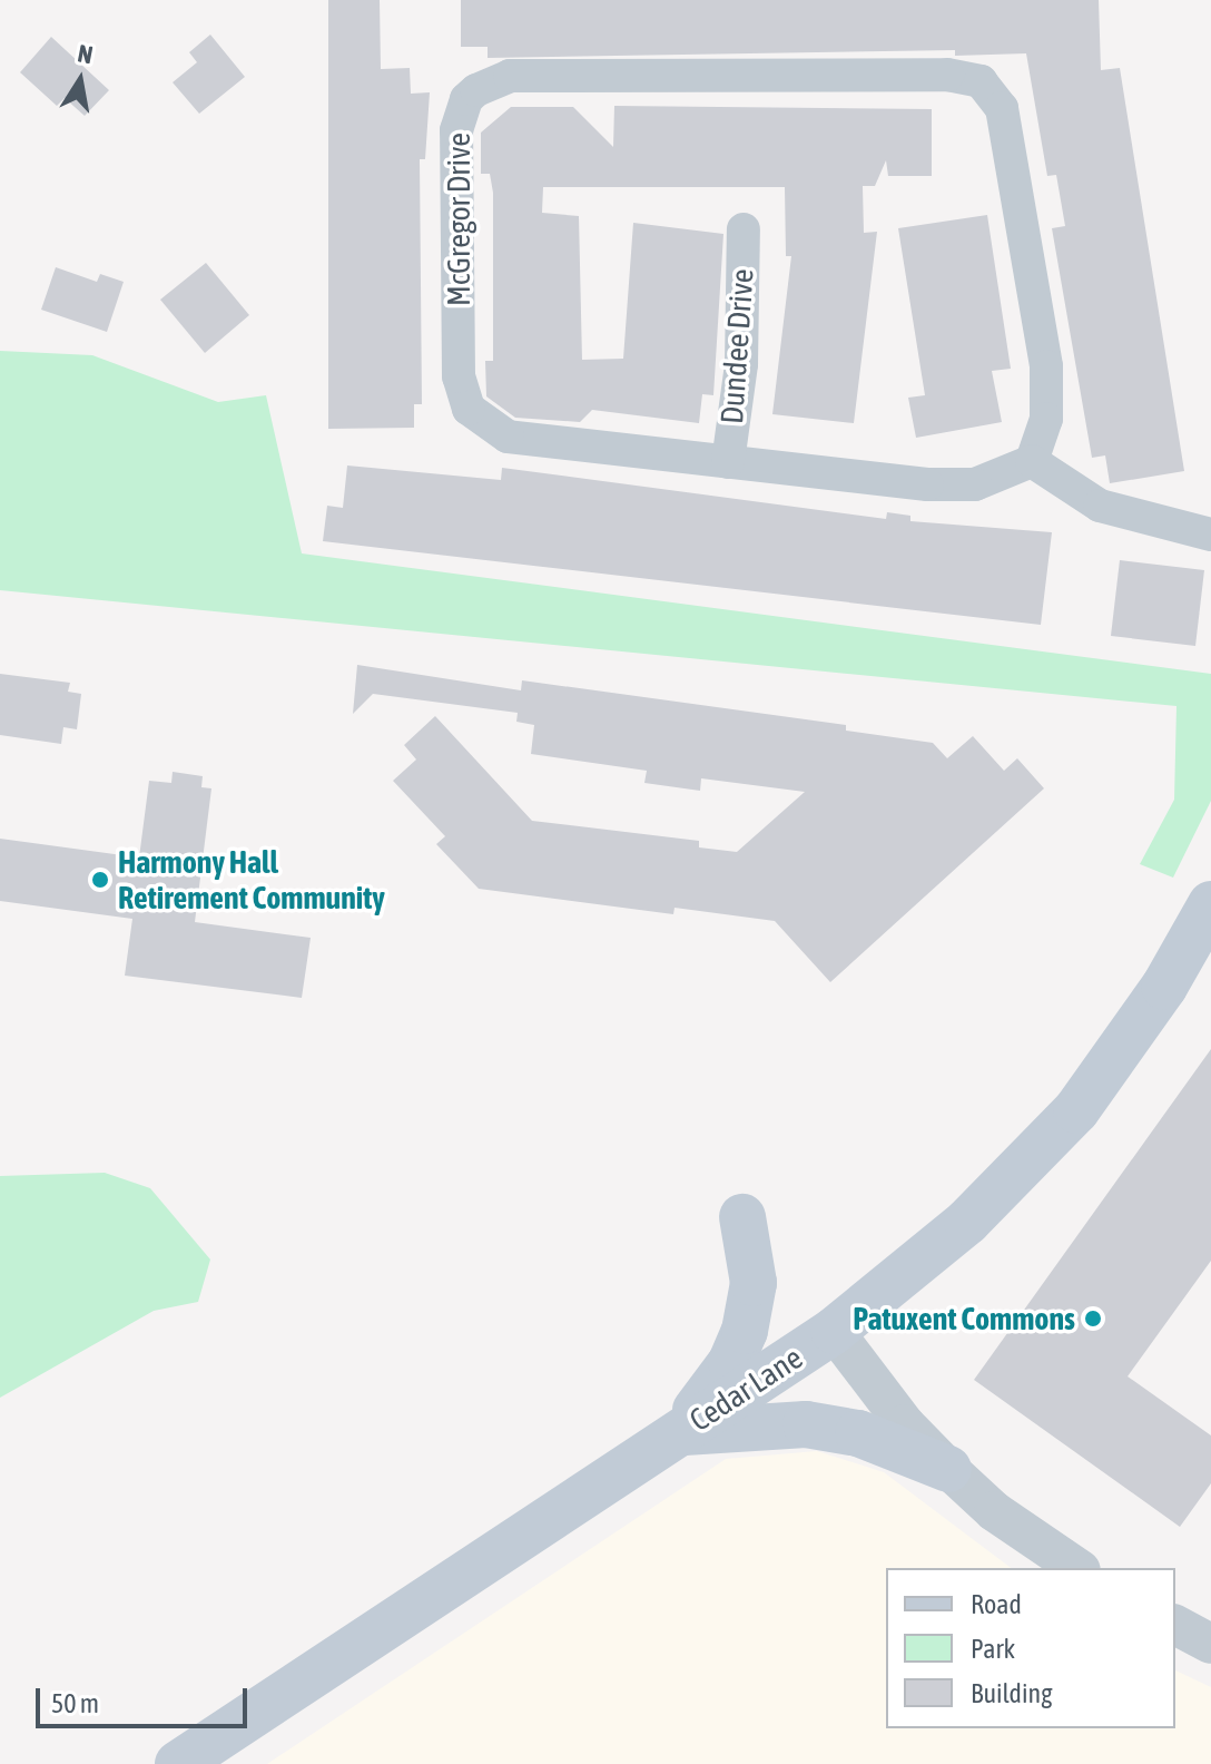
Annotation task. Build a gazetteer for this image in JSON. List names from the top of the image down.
{
  "streets": {
    "main road": ["Cedar Lane"],
    "street": ["McGregor Drive", "Dundee Drive"]
  },
  "crossings": [
    ["McGregor Drive", "Dundee Drive"]
  ],
  "places": ["Harmony Hall Retirement Community", "Patuxent Commons"],
  "legend": ["Road", "Park", "Building"],
  "scale_bar": "50 m",
  "north": "top"
}
